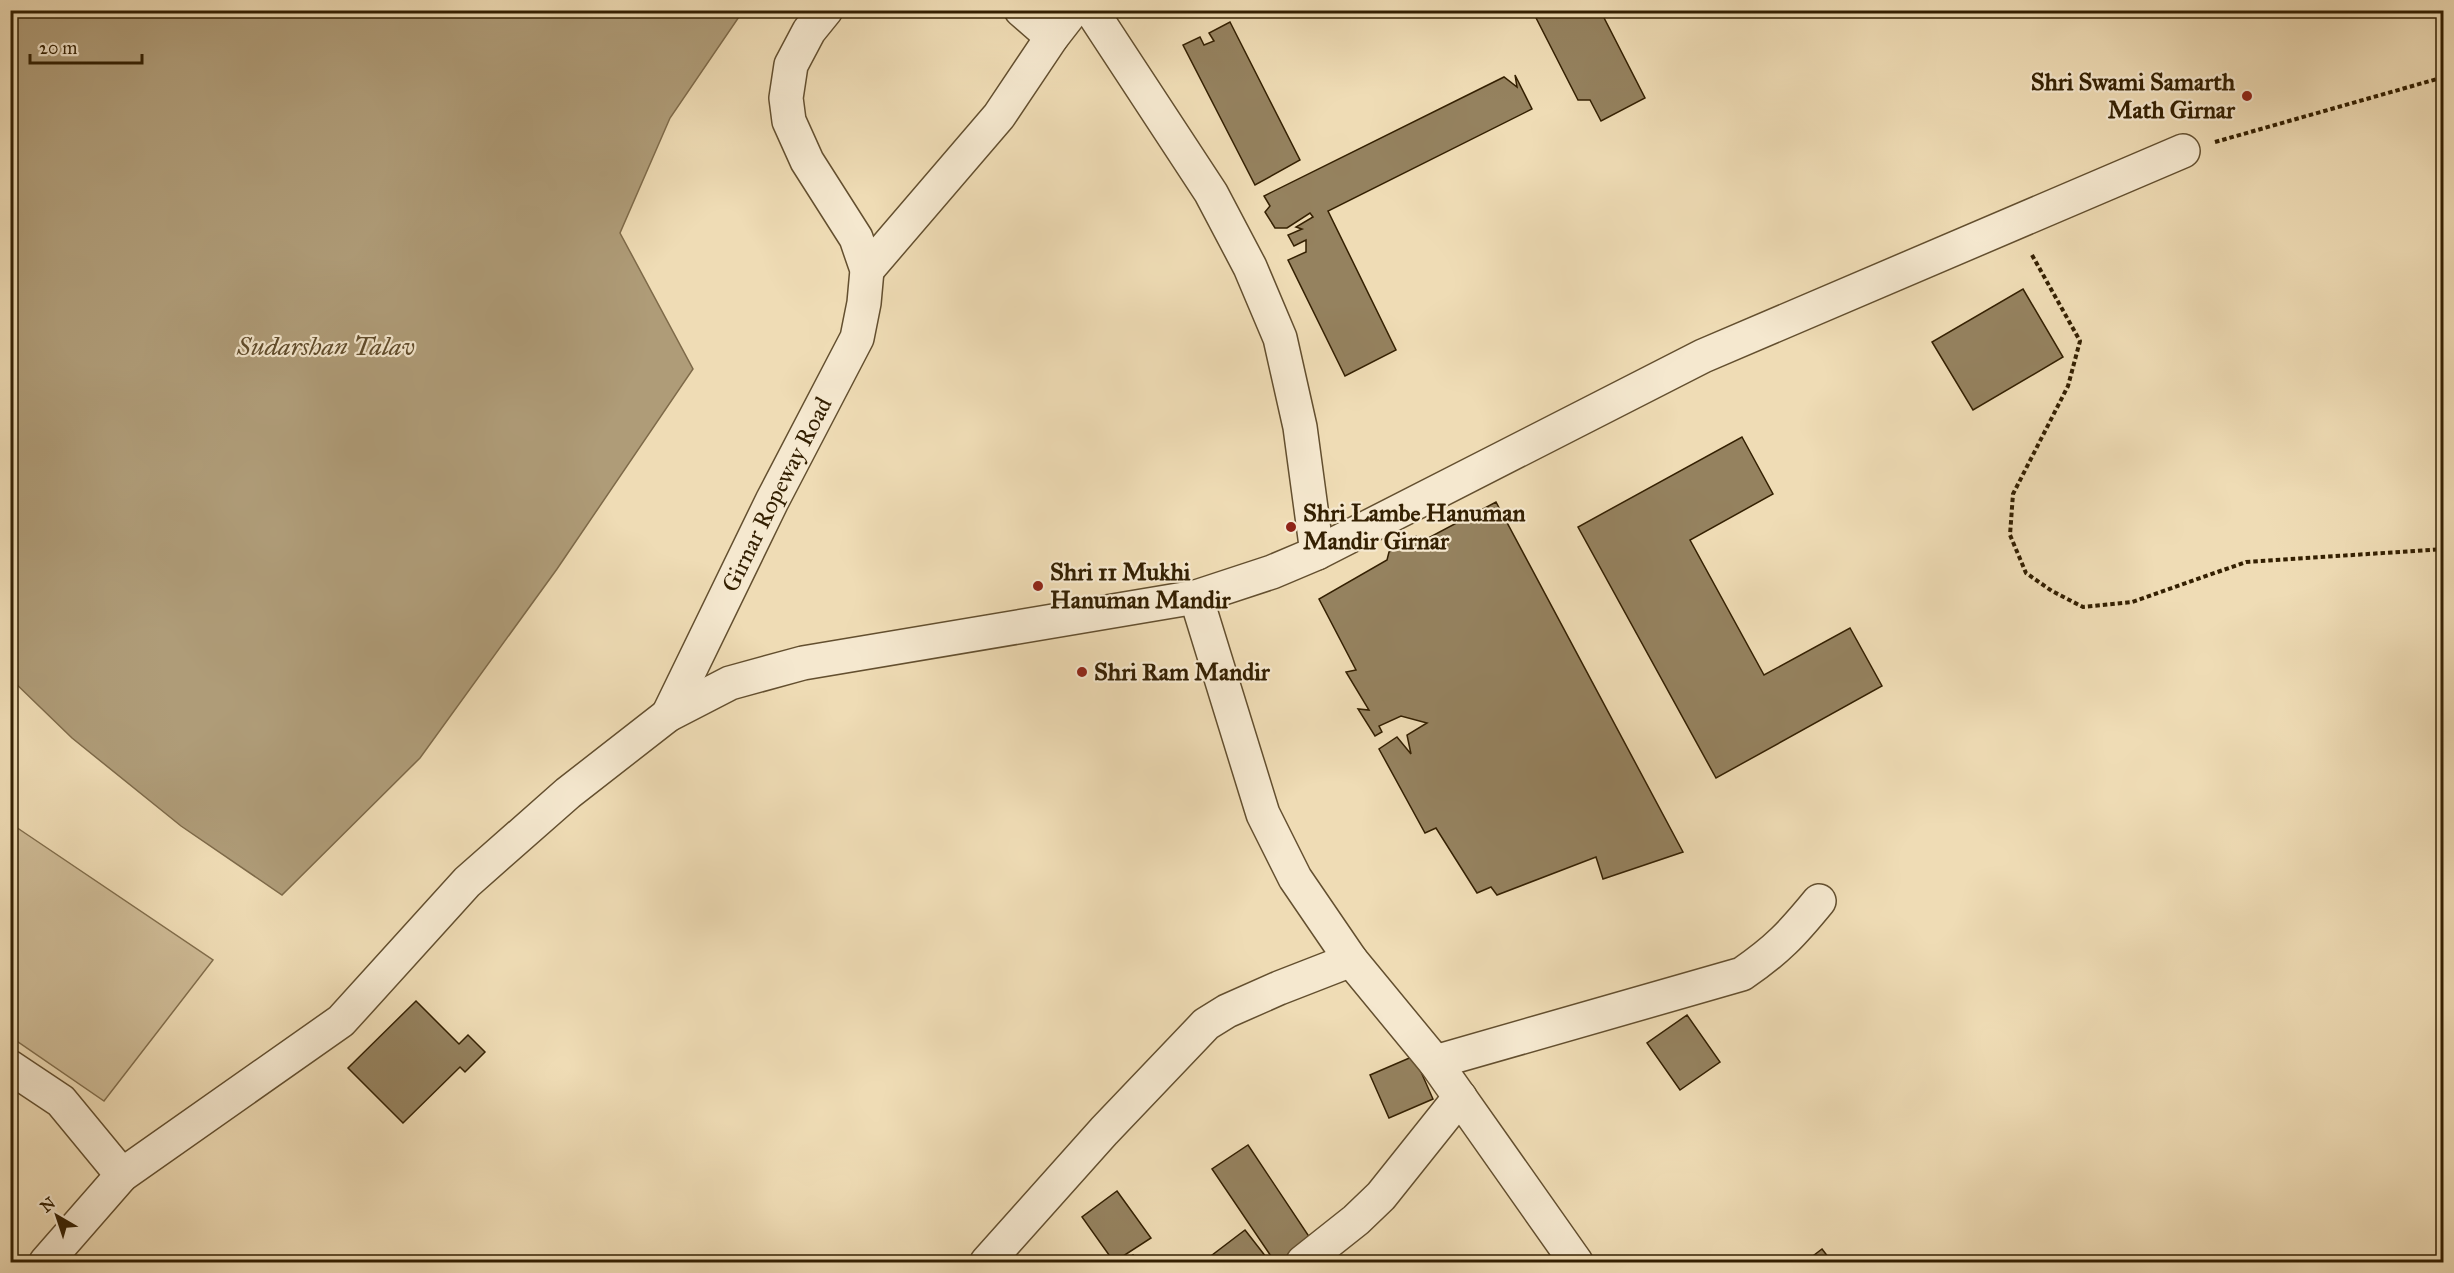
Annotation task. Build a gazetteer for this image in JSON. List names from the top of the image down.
{
  "streets": {
    "street": ["Girnar Ropeway Road"]
  },
  "water": ["Sudarshan Talav"],
  "places": [
    "Shri Swami Samarth Math Girnar",
    "Shri Lambe Hanuman Mandir Girnar",
    "Shri 11 Mukhi Hanuman Mandir",
    "Shri Ram Mandir"
  ],
  "scale_bar": "20 m",
  "north": "top left"
}
